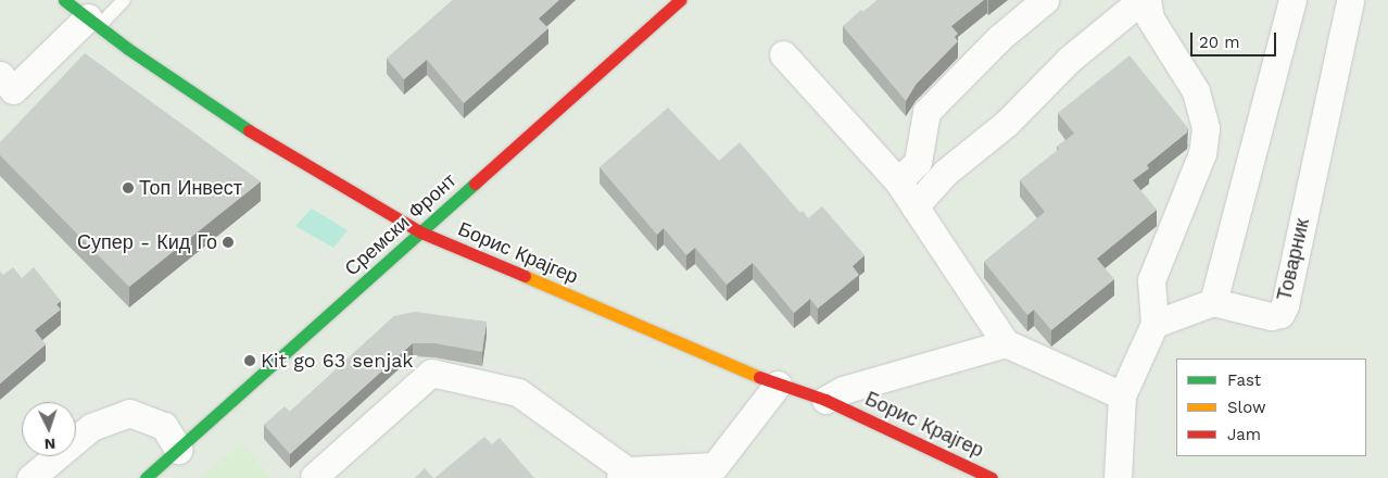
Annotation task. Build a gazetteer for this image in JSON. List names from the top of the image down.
{
  "streets": {
    "street": ["Сремски Фронт", "Борис Крајгер", "Товарник"]
  },
  "crossings": [
    ["Сремски Фронт", "Борис Крајгер"]
  ],
  "places": ["Топ Инвест", "Супер - Кид Го", "Kit go 63 senjak"],
  "legend": ["Fast", "Slow", "Jam"],
  "scale_bar": "20 m",
  "north": "bottom"
}
